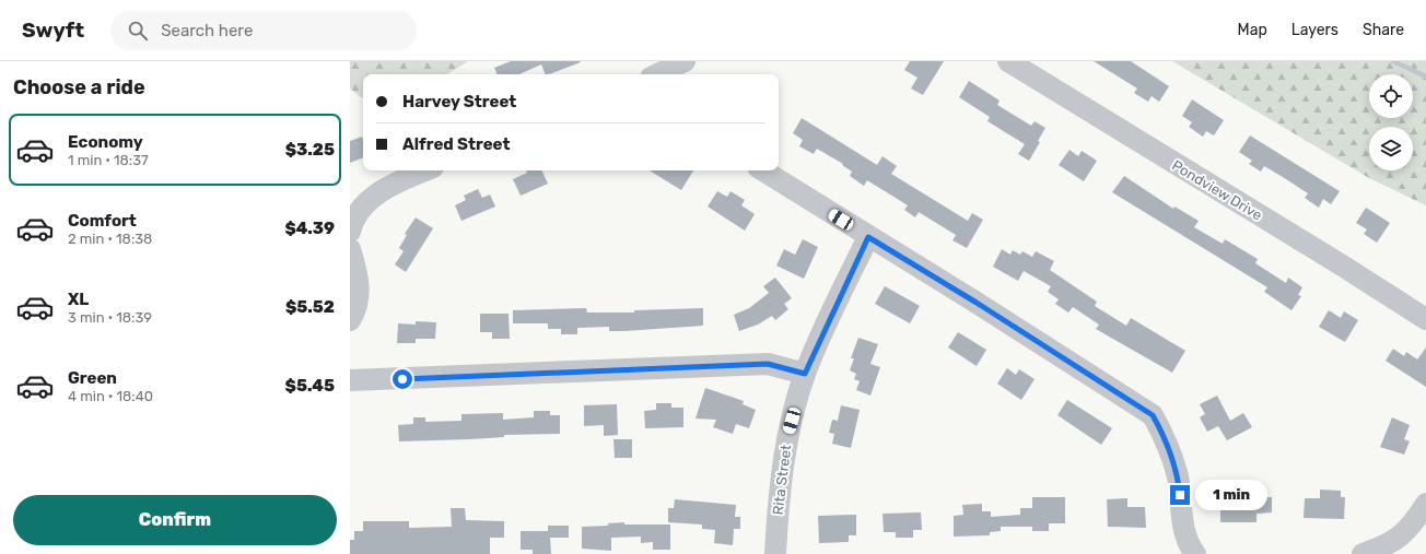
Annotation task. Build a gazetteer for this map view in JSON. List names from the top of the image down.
{
  "streets": {
    "street": ["Pondview Drive", "Rita Street"]
  },
  "page": {
    "header": "Swyft",
    "search": "Search here",
    "nav": ["Map", "Layers", "Share"],
    "heading": "Choose a ride",
    "banner": ["Harvey Street", "Alfred Street"],
    "list": [
      {
        "name": "Economy",
        "note": "1 min · 18:37",
        "value": "$3.25"
      },
      {
        "name": "Comfort",
        "note": "2 min · 18:38",
        "value": "$4.39"
      },
      {
        "name": "XL",
        "note": "3 min · 18:39",
        "value": "$5.52"
      },
      {
        "name": "Green",
        "note": "4 min · 18:40",
        "value": "$5.45"
      }
    ],
    "bubble": "1 min",
    "buttons": "Confirm"
  }
}
